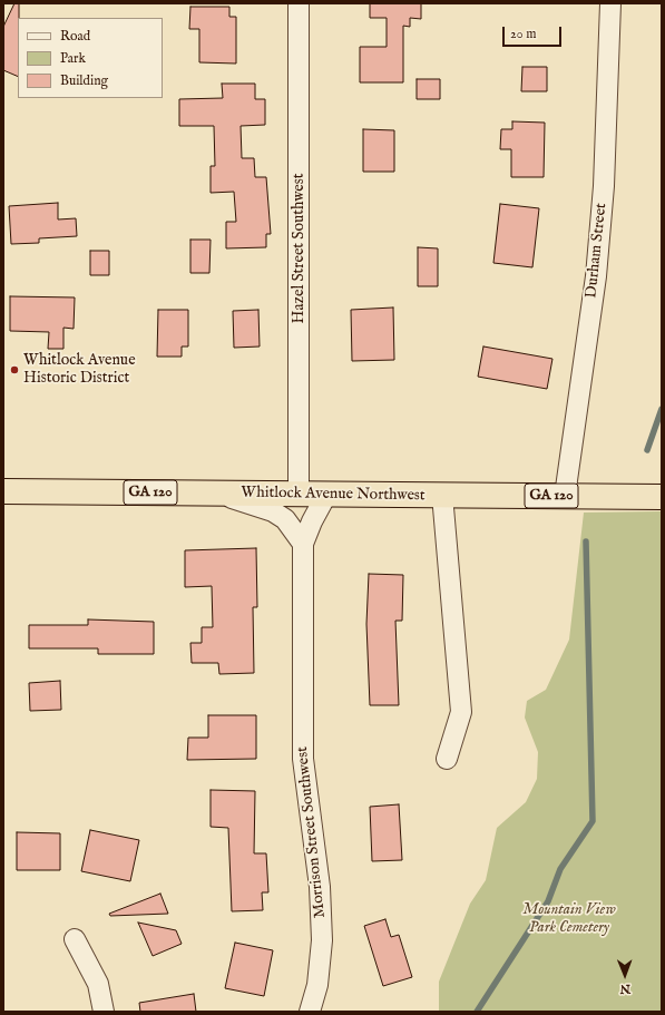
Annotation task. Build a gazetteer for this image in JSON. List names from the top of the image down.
{
  "streets": {
    "highway": ["GA 120", "Whitlock Avenue Northwest"],
    "street": ["Hazel Street Southwest", "Durham Street", "Morrison Street Southwest"]
  },
  "crossings": [
    ["Hazel Street Southwest", "Whitlock Avenue Northwest"],
    ["Durham Street", "Whitlock Avenue Northwest"],
    ["Whitlock Avenue Northwest", "Morrison Street Southwest"]
  ],
  "parks": ["Mountain View Park Cemetery"],
  "places": ["Whitlock Avenue Historic District"],
  "legend": ["Road", "Park", "Building"],
  "scale_bar": "20 m",
  "north": "bottom"
}
